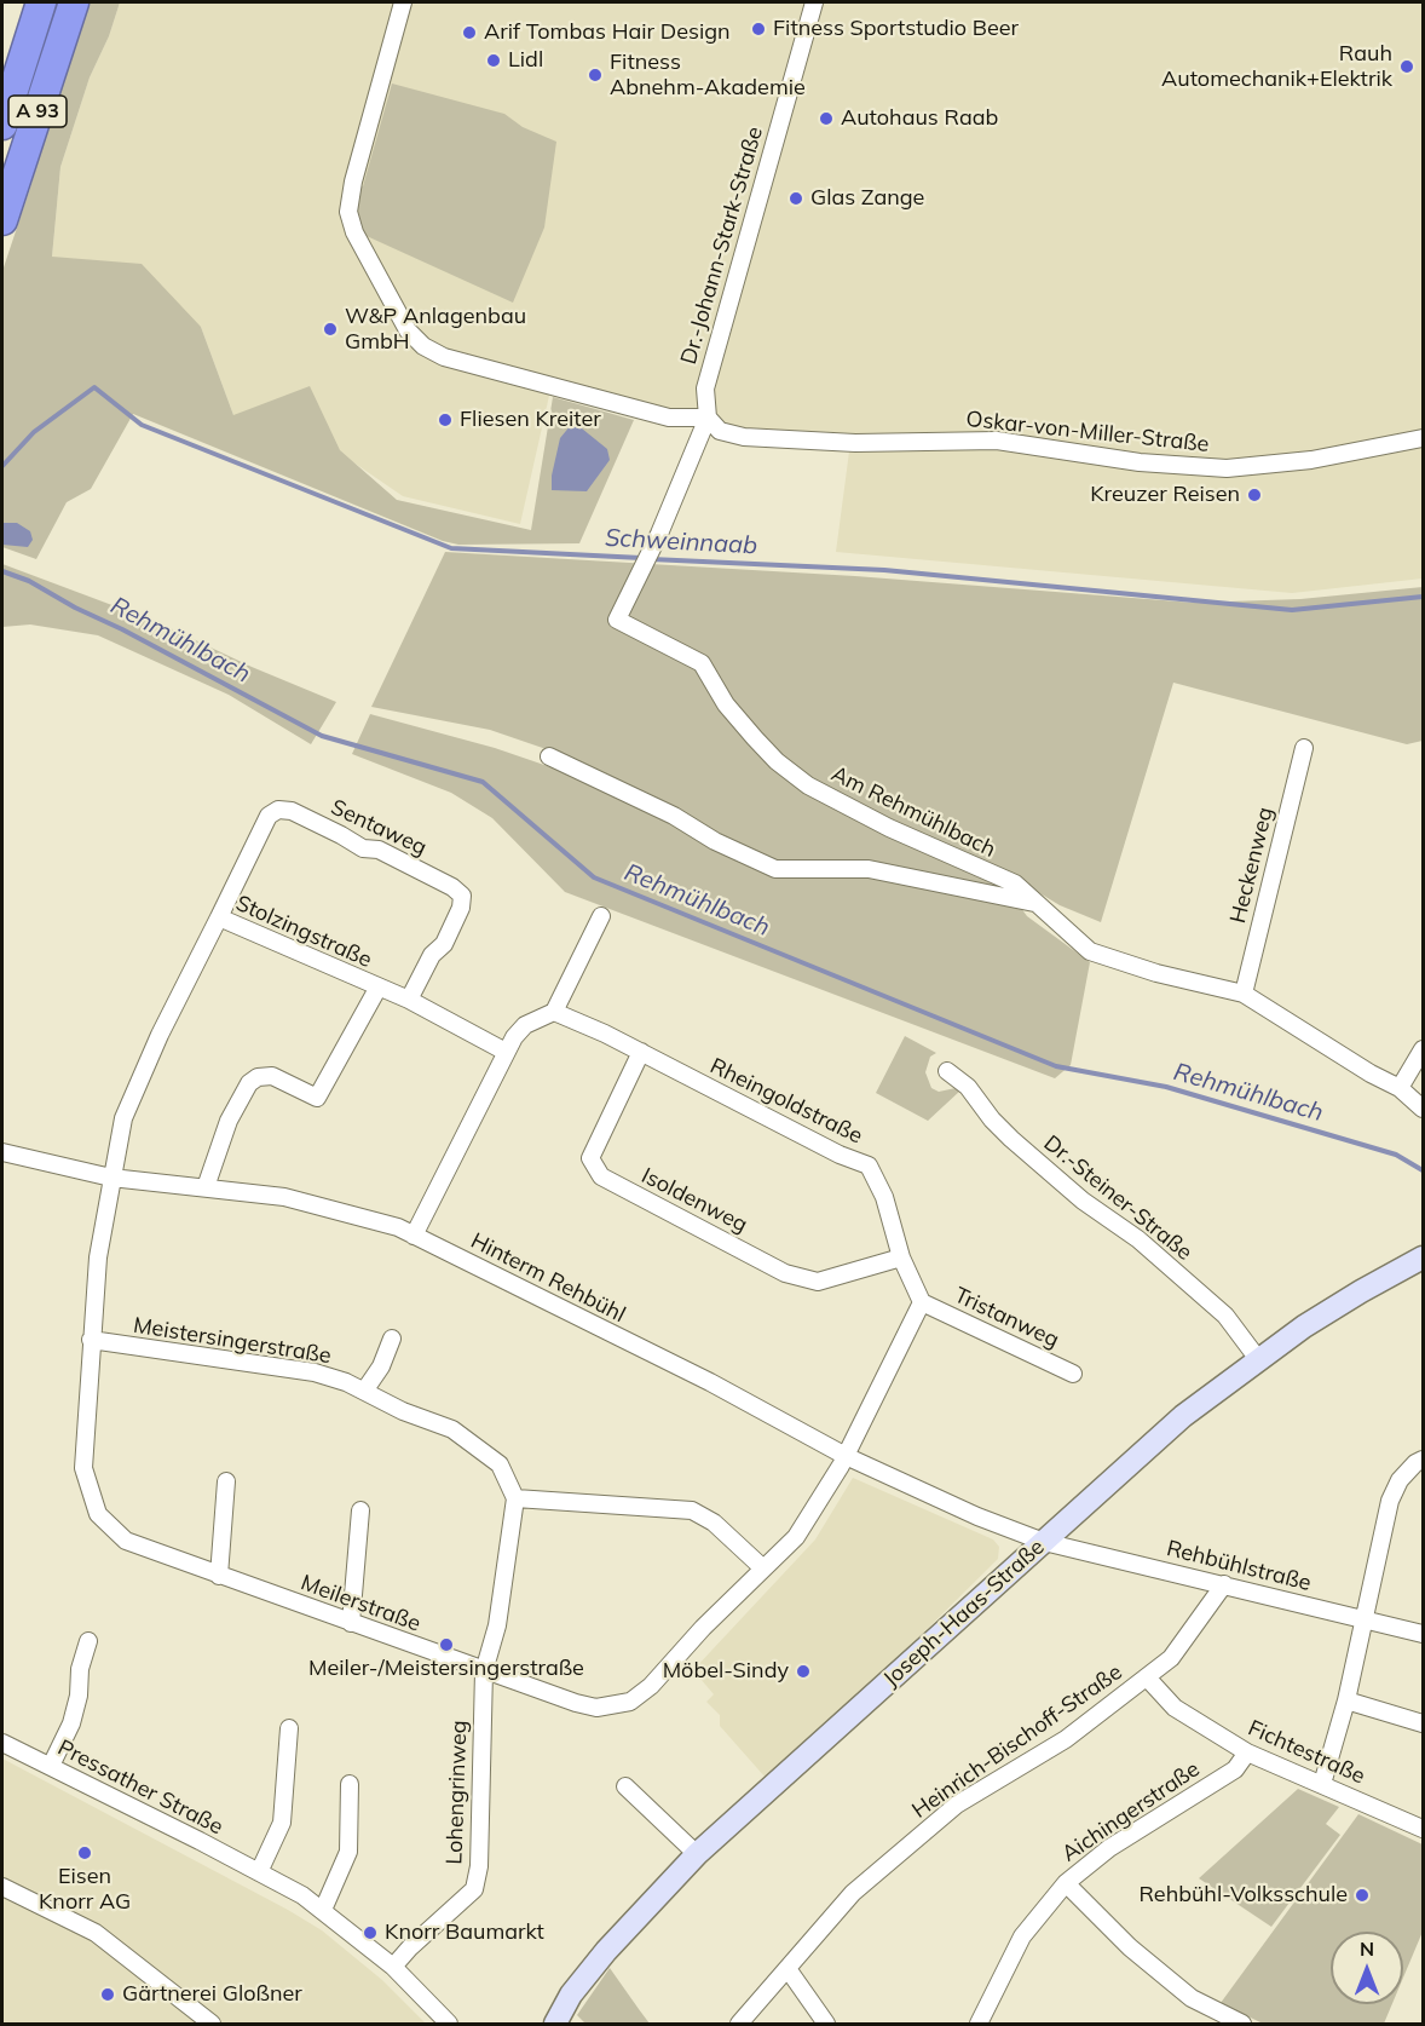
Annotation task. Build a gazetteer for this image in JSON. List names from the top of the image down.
{
  "streets": {
    "highway": ["A 93"],
    "street": [
      "Dr.-Johann-Stark-Straße",
      "Oskar-von-Miller-Straße",
      "Am Rehmühlbach",
      "Sentaweg",
      "Heckenweg",
      "Stolzingstraße",
      "Rheingoldstraße",
      "Dr.-Steiner-Straße",
      "Isoldenweg",
      "Hinterm Rehbühl",
      "Tristanweg",
      "Meistersingerstraße",
      "Rehbühlstraße",
      "Meilerstraße",
      "Joseph-Haas-Straße",
      "Heinrich-Bischoff-Straße",
      "Fichtestraße",
      "Pressather Straße",
      "Lohengrinweg",
      "Aichingerstraße"
    ]
  },
  "crossings": [
    ["Dr.-Johann-Stark-Straße", "Oskar-von-Miller-Straße"],
    ["Dr.-Johann-Stark-Straße", "Am Rehmühlbach"],
    ["Oskar-von-Miller-Straße", "Am Rehmühlbach"],
    ["Am Rehmühlbach", "Heckenweg"],
    ["Sentaweg", "Stolzingstraße"],
    ["Stolzingstraße", "Hinterm Rehbühl"],
    ["Stolzingstraße", "Meilerstraße"],
    ["Rheingoldstraße", "Isoldenweg"],
    ["Rheingoldstraße", "Tristanweg"],
    ["Dr.-Steiner-Straße", "Joseph-Haas-Straße"],
    ["Hinterm Rehbühl", "Rehbühlstraße"],
    ["Hinterm Rehbühl", "Meilerstraße"],
    ["Hinterm Rehbühl", "Joseph-Haas-Straße"],
    ["Meistersingerstraße", "Meilerstraße"],
    ["Rehbühlstraße", "Joseph-Haas-Straße"],
    ["Rehbühlstraße", "Heinrich-Bischoff-Straße"],
    ["Meilerstraße", "Lohengrinweg"],
    ["Heinrich-Bischoff-Straße", "Fichtestraße"],
    ["Fichtestraße", "Aichingerstraße"],
    ["Pressather Straße", "Lohengrinweg"]
  ],
  "water": ["Schweinnaab", "Rehmühlbach"],
  "places": [
    "Fitness Sportstudio Beer",
    "Arif Tombas Hair Design",
    "Lidl",
    "Rauh Automechanik+Elektrik",
    "Fitness Abnehm-Akademie",
    "Autohaus Raab",
    "Glas Zange",
    "W&P Anlagenbau GmbH",
    "Fliesen Kreiter",
    "Kreuzer Reisen",
    "Meiler-/Meistersingerstraße",
    "Möbel-Sindy",
    "Eisen Knorr AG",
    "Rehbühl-Volksschule",
    "Knorr Baumarkt",
    "Gärtnerei Gloßner"
  ],
  "north": "top"
}
